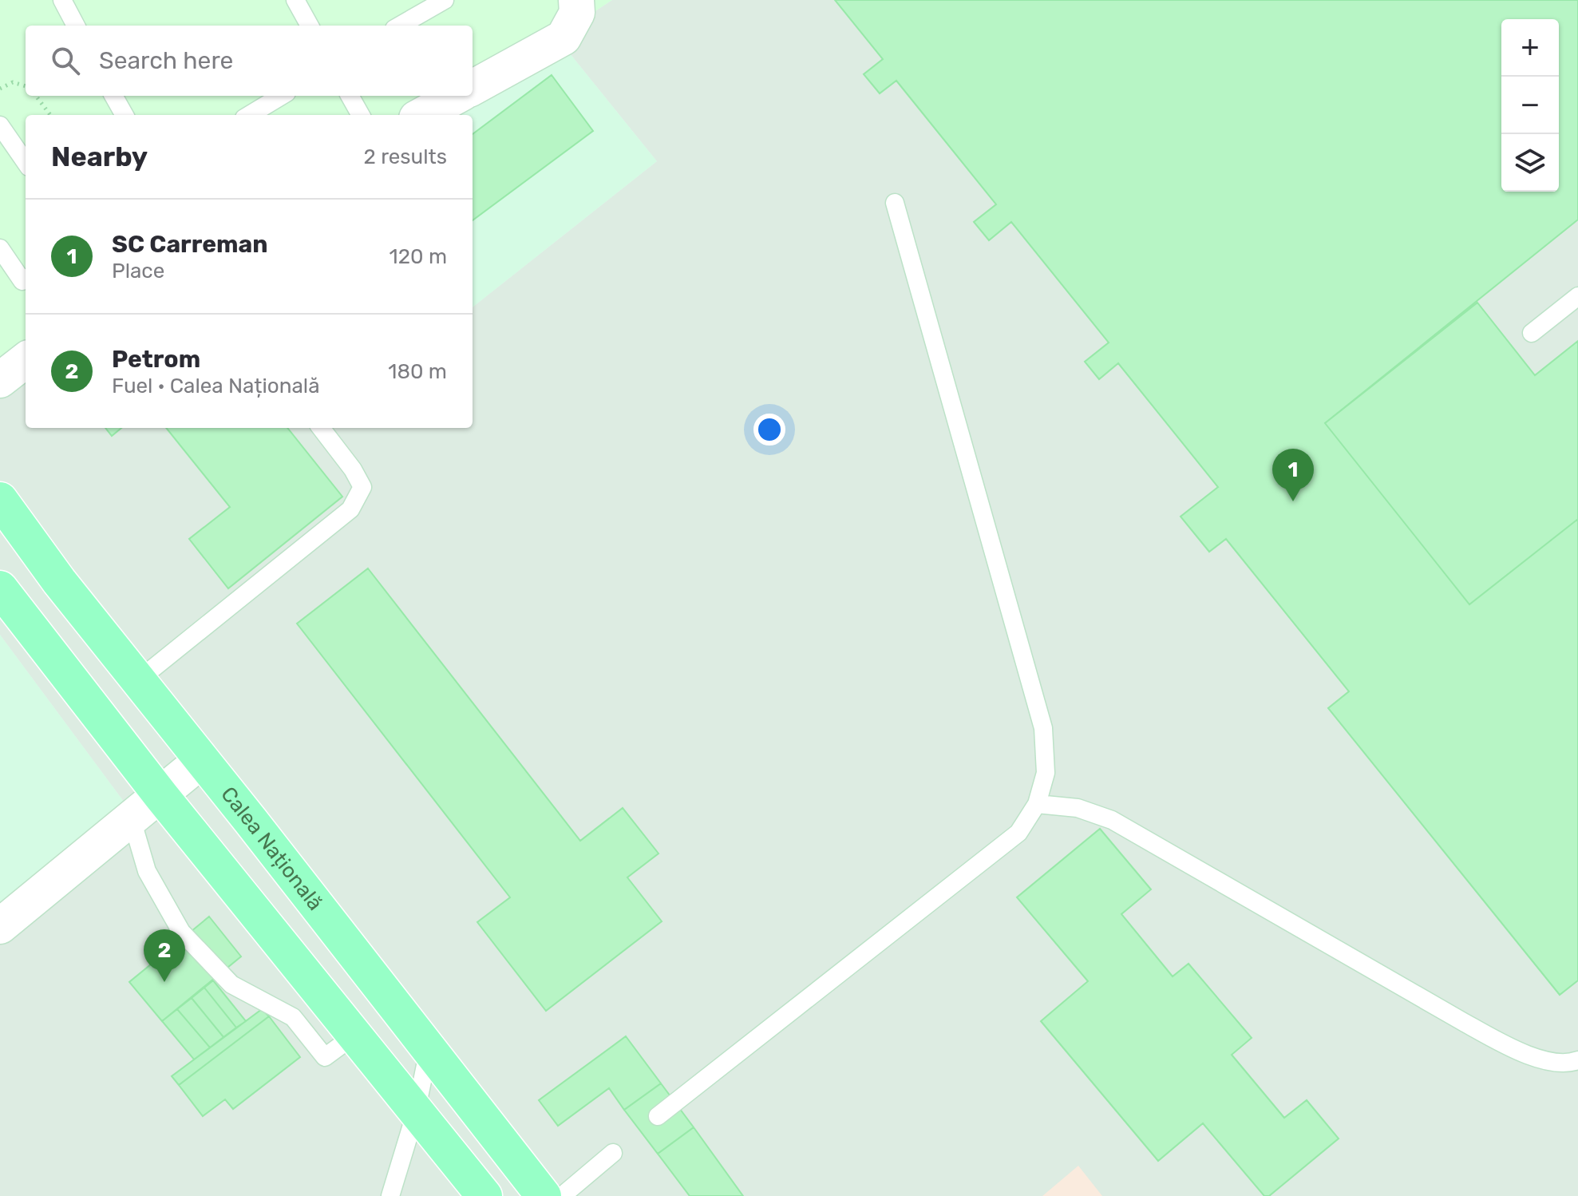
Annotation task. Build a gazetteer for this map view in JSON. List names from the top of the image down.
{
  "streets": {
    "main road": ["Calea Națională"]
  },
  "page": {
    "map_buttons": ["+", "−"],
    "search": "Search here",
    "heading": ["Nearby", "2 results"],
    "list": [
      {
        "mark": "1",
        "name": "SC Carreman",
        "note": "Place",
        "value": "120 m"
      },
      {
        "mark": "2",
        "name": "Petrom",
        "note": "Fuel · Calea Națională",
        "value": "180 m"
      }
    ],
    "pins": ["1", "2"]
  }
}
